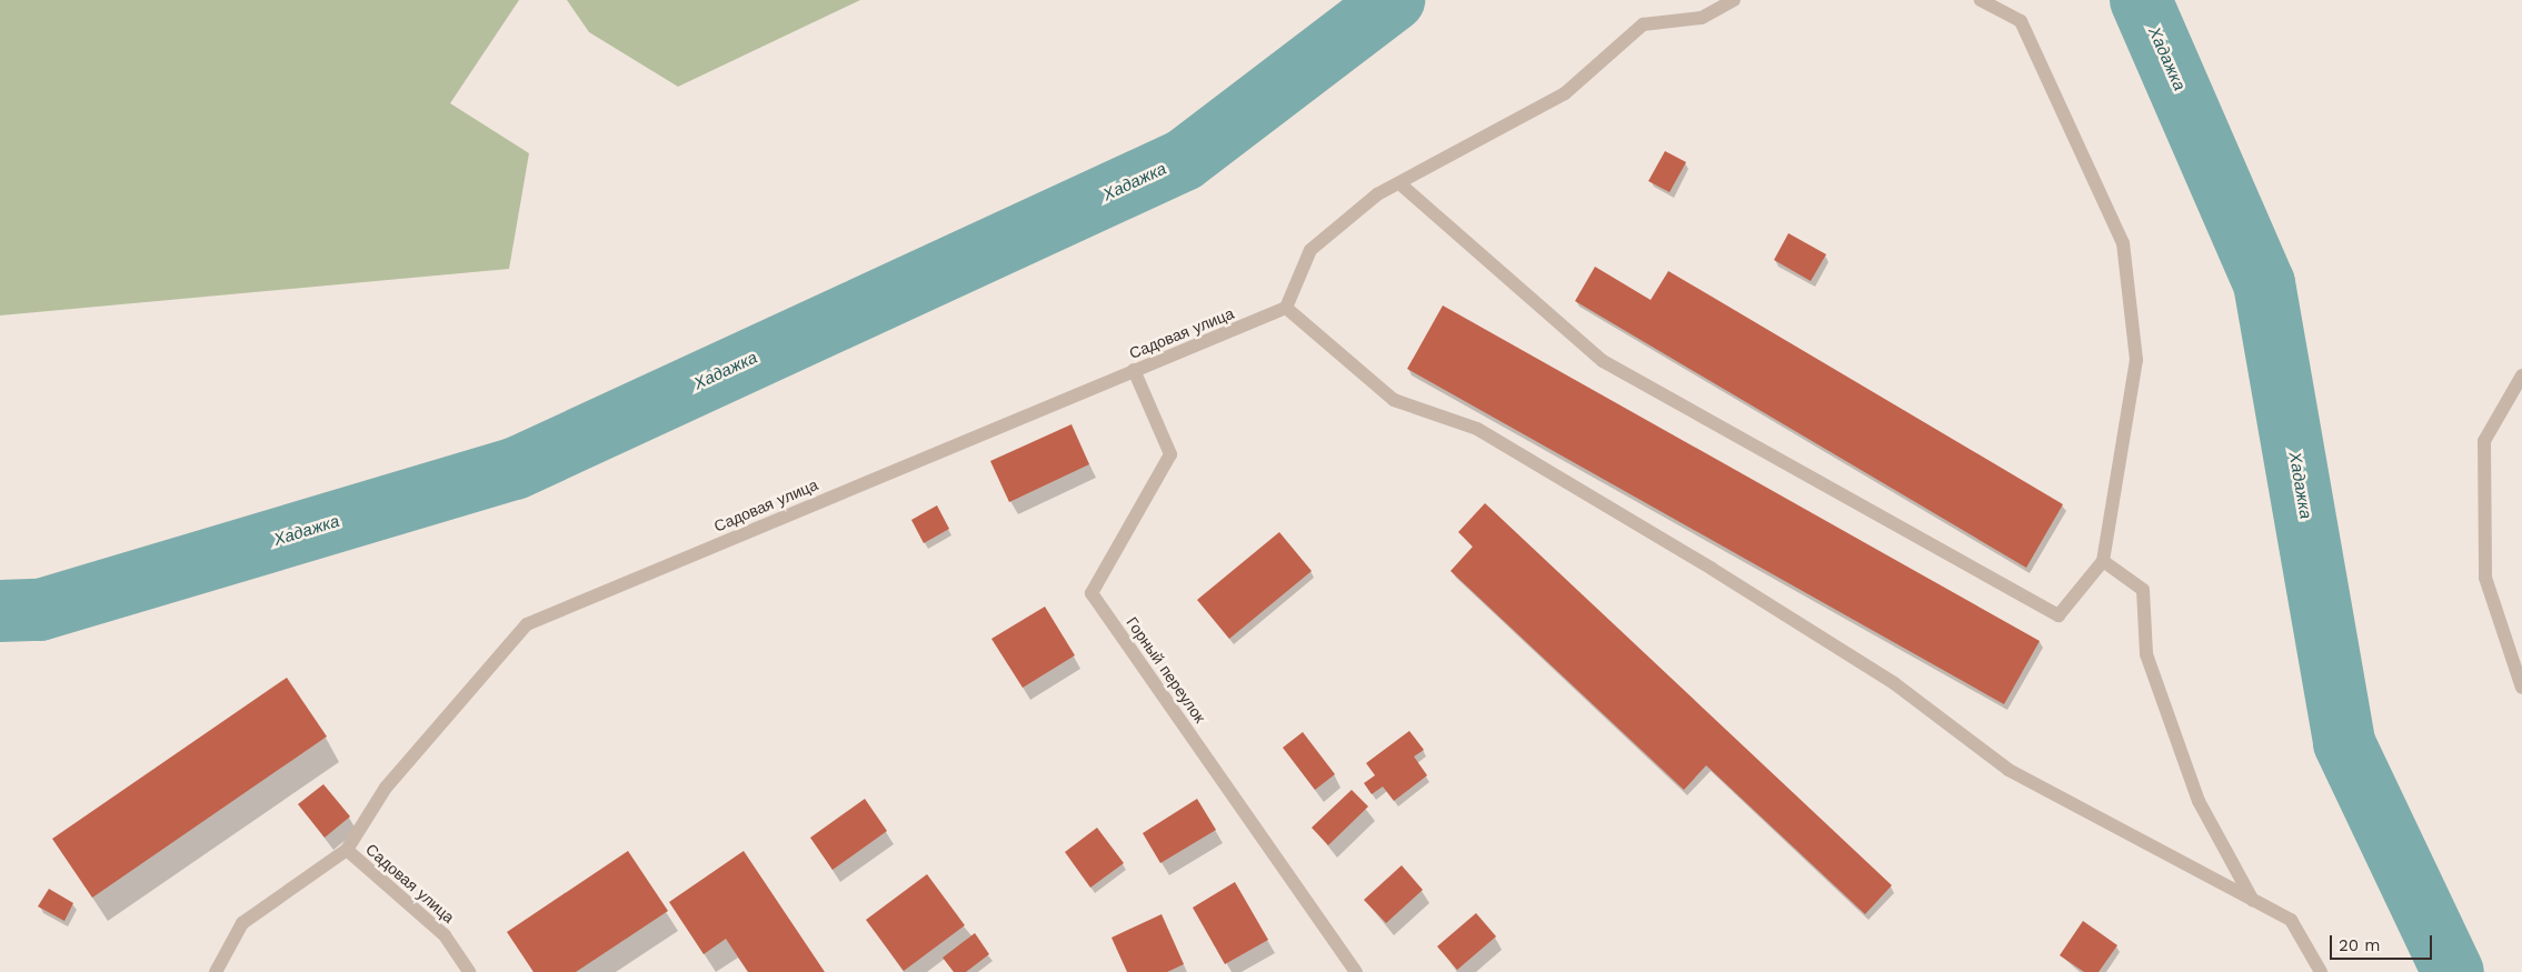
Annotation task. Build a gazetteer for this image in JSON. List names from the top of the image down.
{
  "streets": {
    "street": ["Садовая улица", "Горный переулок"]
  },
  "crossings": [
    ["Садовая улица", "Горный переулок"]
  ],
  "water": ["Хадажка"],
  "scale_bar": "20 m"
}
